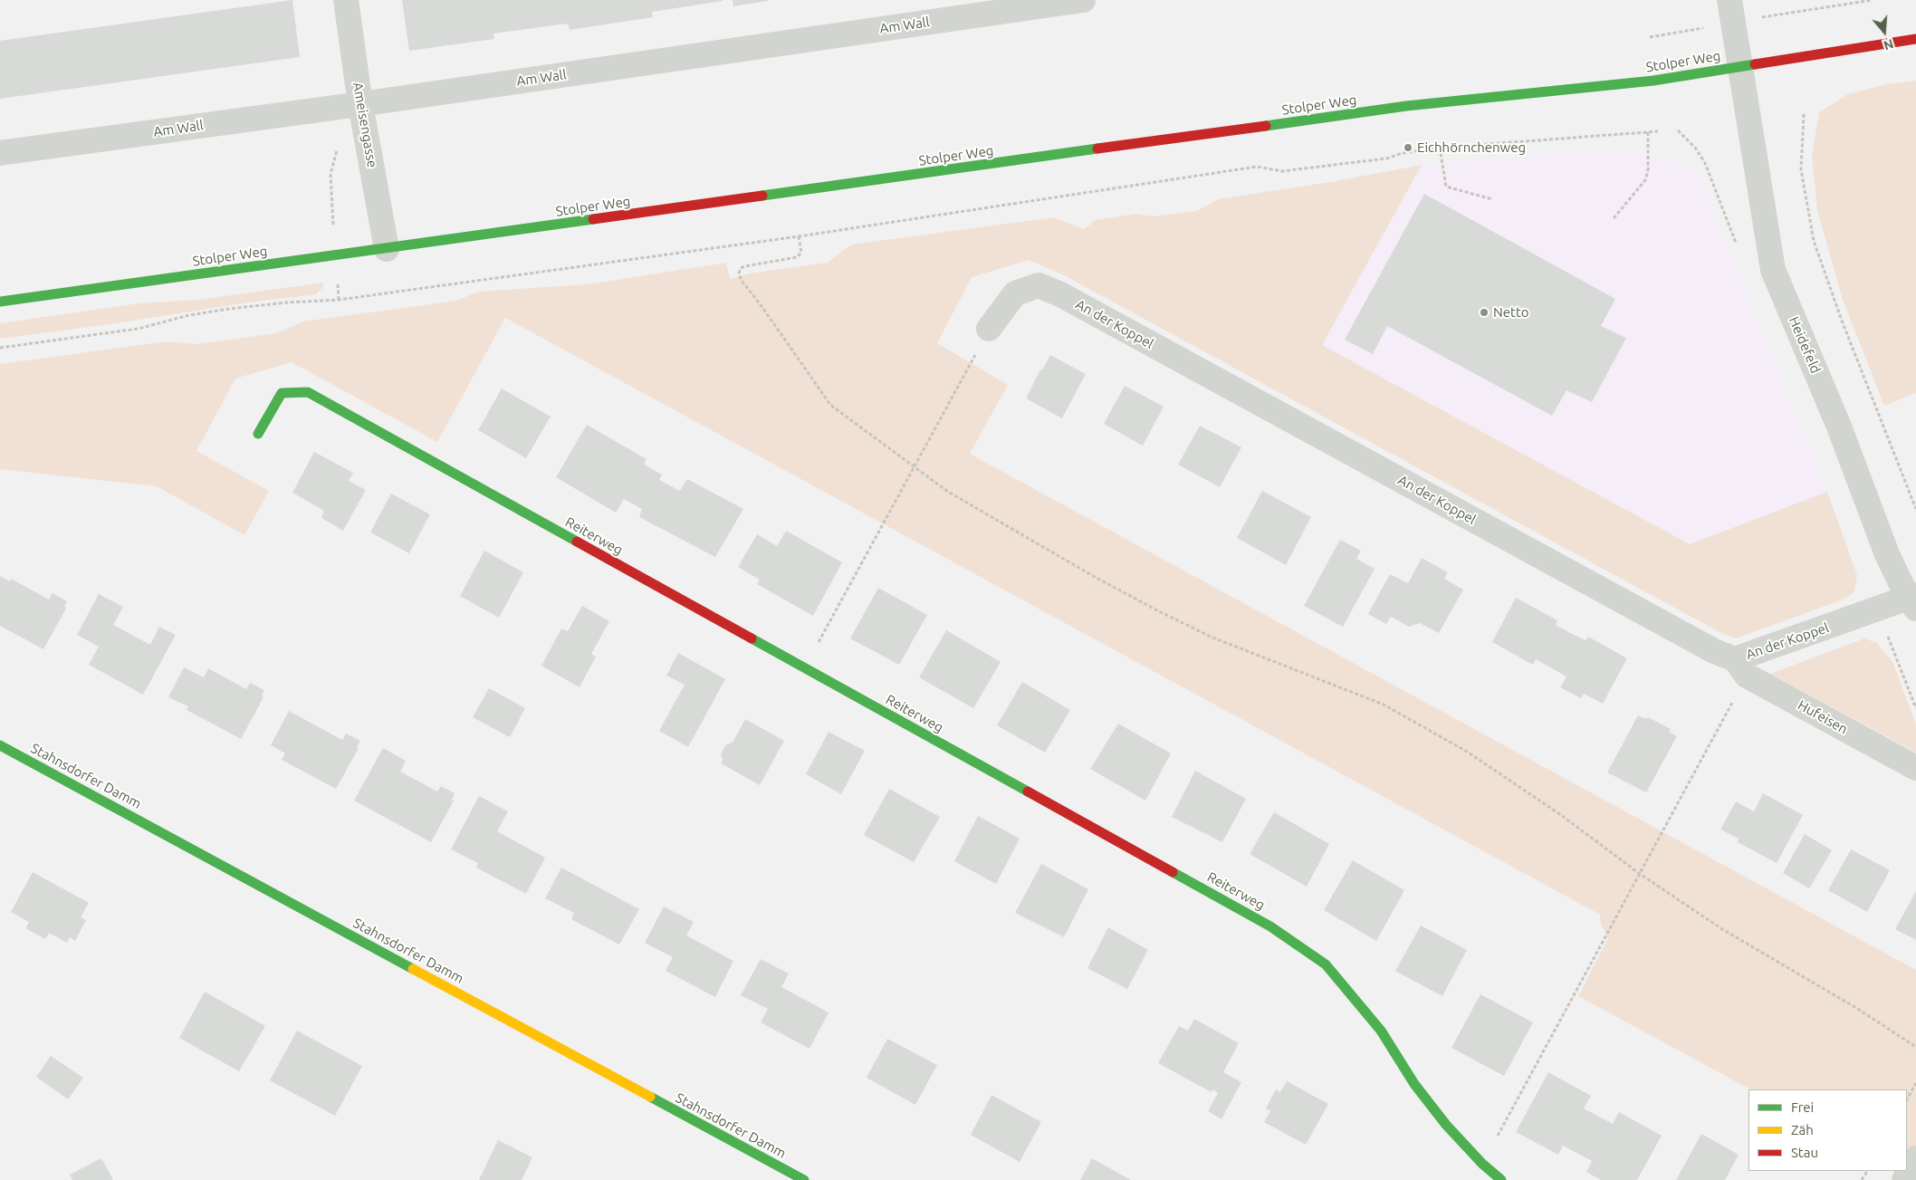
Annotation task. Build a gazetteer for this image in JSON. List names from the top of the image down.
{
  "streets": {
    "street": [
      "Am Wall",
      "Stolper Weg",
      "Ameisengasse",
      "An der Koppel",
      "Heidefeld",
      "Reiterweg",
      "Hufeisen",
      "Stahnsdorfer Damm"
    ]
  },
  "crossings": [
    ["Am Wall", "Ameisengasse"],
    ["Stolper Weg", "Ameisengasse"],
    ["Stolper Weg", "Heidefeld"],
    ["An der Koppel", "Heidefeld"],
    ["An der Koppel", "Hufeisen"]
  ],
  "places": ["Eichhörnchenweg", "Netto"],
  "legend": ["Frei", "Zäh", "Stau"],
  "north": "bottom"
}
